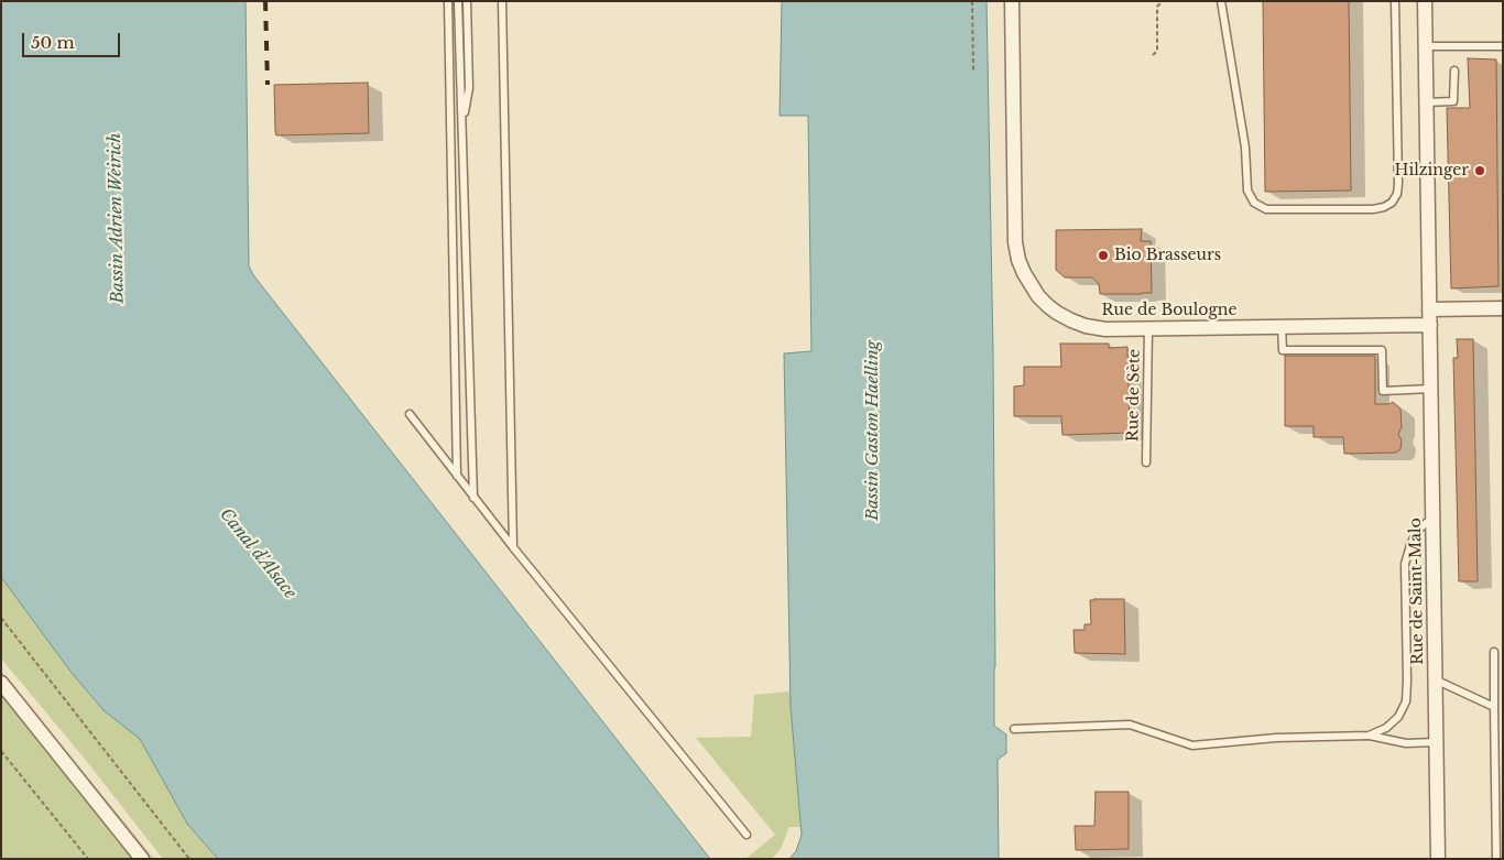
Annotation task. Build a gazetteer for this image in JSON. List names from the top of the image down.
{
  "streets": {
    "street": ["Rue de Boulogne", "Rue de Saint-Malo"],
    "lane": ["Rue de Sète"]
  },
  "crossings": [
    ["Rue de Boulogne", "Rue de Sète"],
    ["Rue de Boulogne", "Rue de Saint-Malo"]
  ],
  "water": ["Bassin Adrien Weirich", "Bassin Gaston Haelling", "Canal d'Alsace"],
  "places": ["Hilzinger", "Bio Brasseurs"],
  "scale_bar": "50 m"
}
